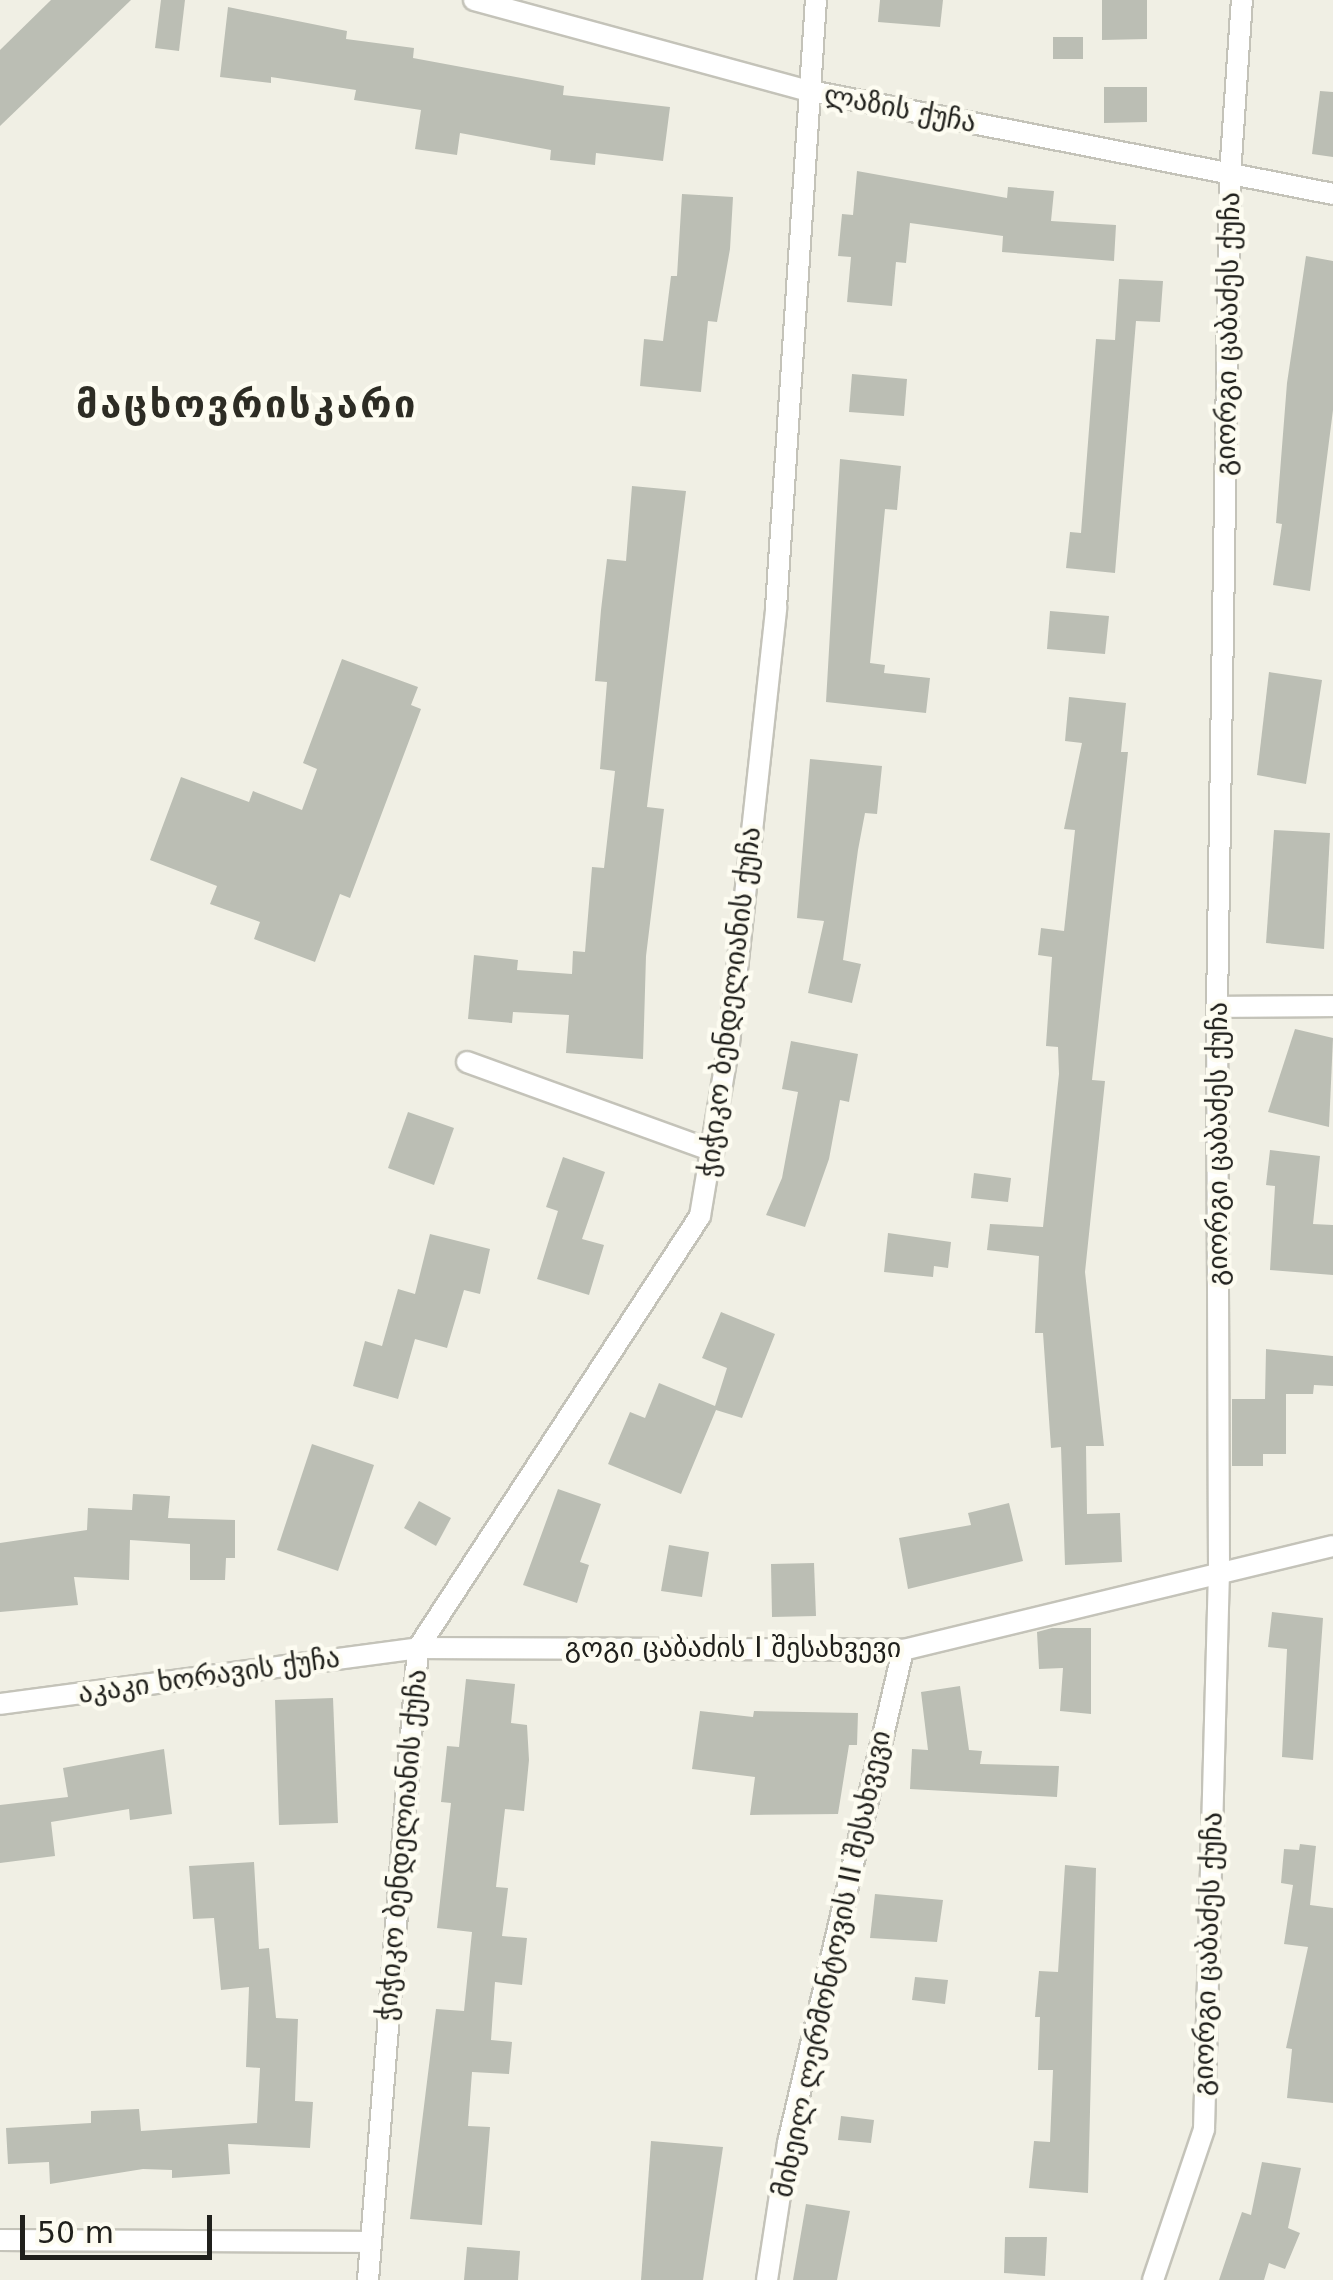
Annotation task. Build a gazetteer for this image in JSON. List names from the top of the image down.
{
  "streets": {
    "street": [
      "ლაზის ქუჩა",
      "გიორგი ცაბაძეს ქუჩა",
      "ჭიჭიკო ბენდელიანის ქუჩა",
      "გოგი ცაბაძის I შესახვევი",
      "აკაკი ხორავის ქუჩა",
      "მიხეილ ლერმონტოვის II შესახვევი"
    ]
  },
  "crossings": [
    ["ლაზის ქუჩა", "გიორგი ცაბაძეს ქუჩა"],
    ["ლაზის ქუჩა", "ჭიჭიკო ბენდელიანის ქუჩა"],
    ["გიორგი ცაბაძეს ქუჩა", "გოგი ცაბაძის I შესახვევი"],
    ["ჭიჭიკო ბენდელიანის ქუჩა", "გოგი ცაბაძის I შესახვევი"],
    ["ჭიჭიკო ბენდელიანის ქუჩა", "აკაკი ხორავის ქუჩა"],
    ["გოგი ცაბაძის I შესახვევი", "აკაკი ხორავის ქუჩა"],
    ["გოგი ცაბაძის I შესახვევი", "მიხეილ ლერმონტოვის II შესახვევი"]
  ],
  "districts": ["მაცხოვრისკარი"],
  "scale_bar": "50 m"
}
